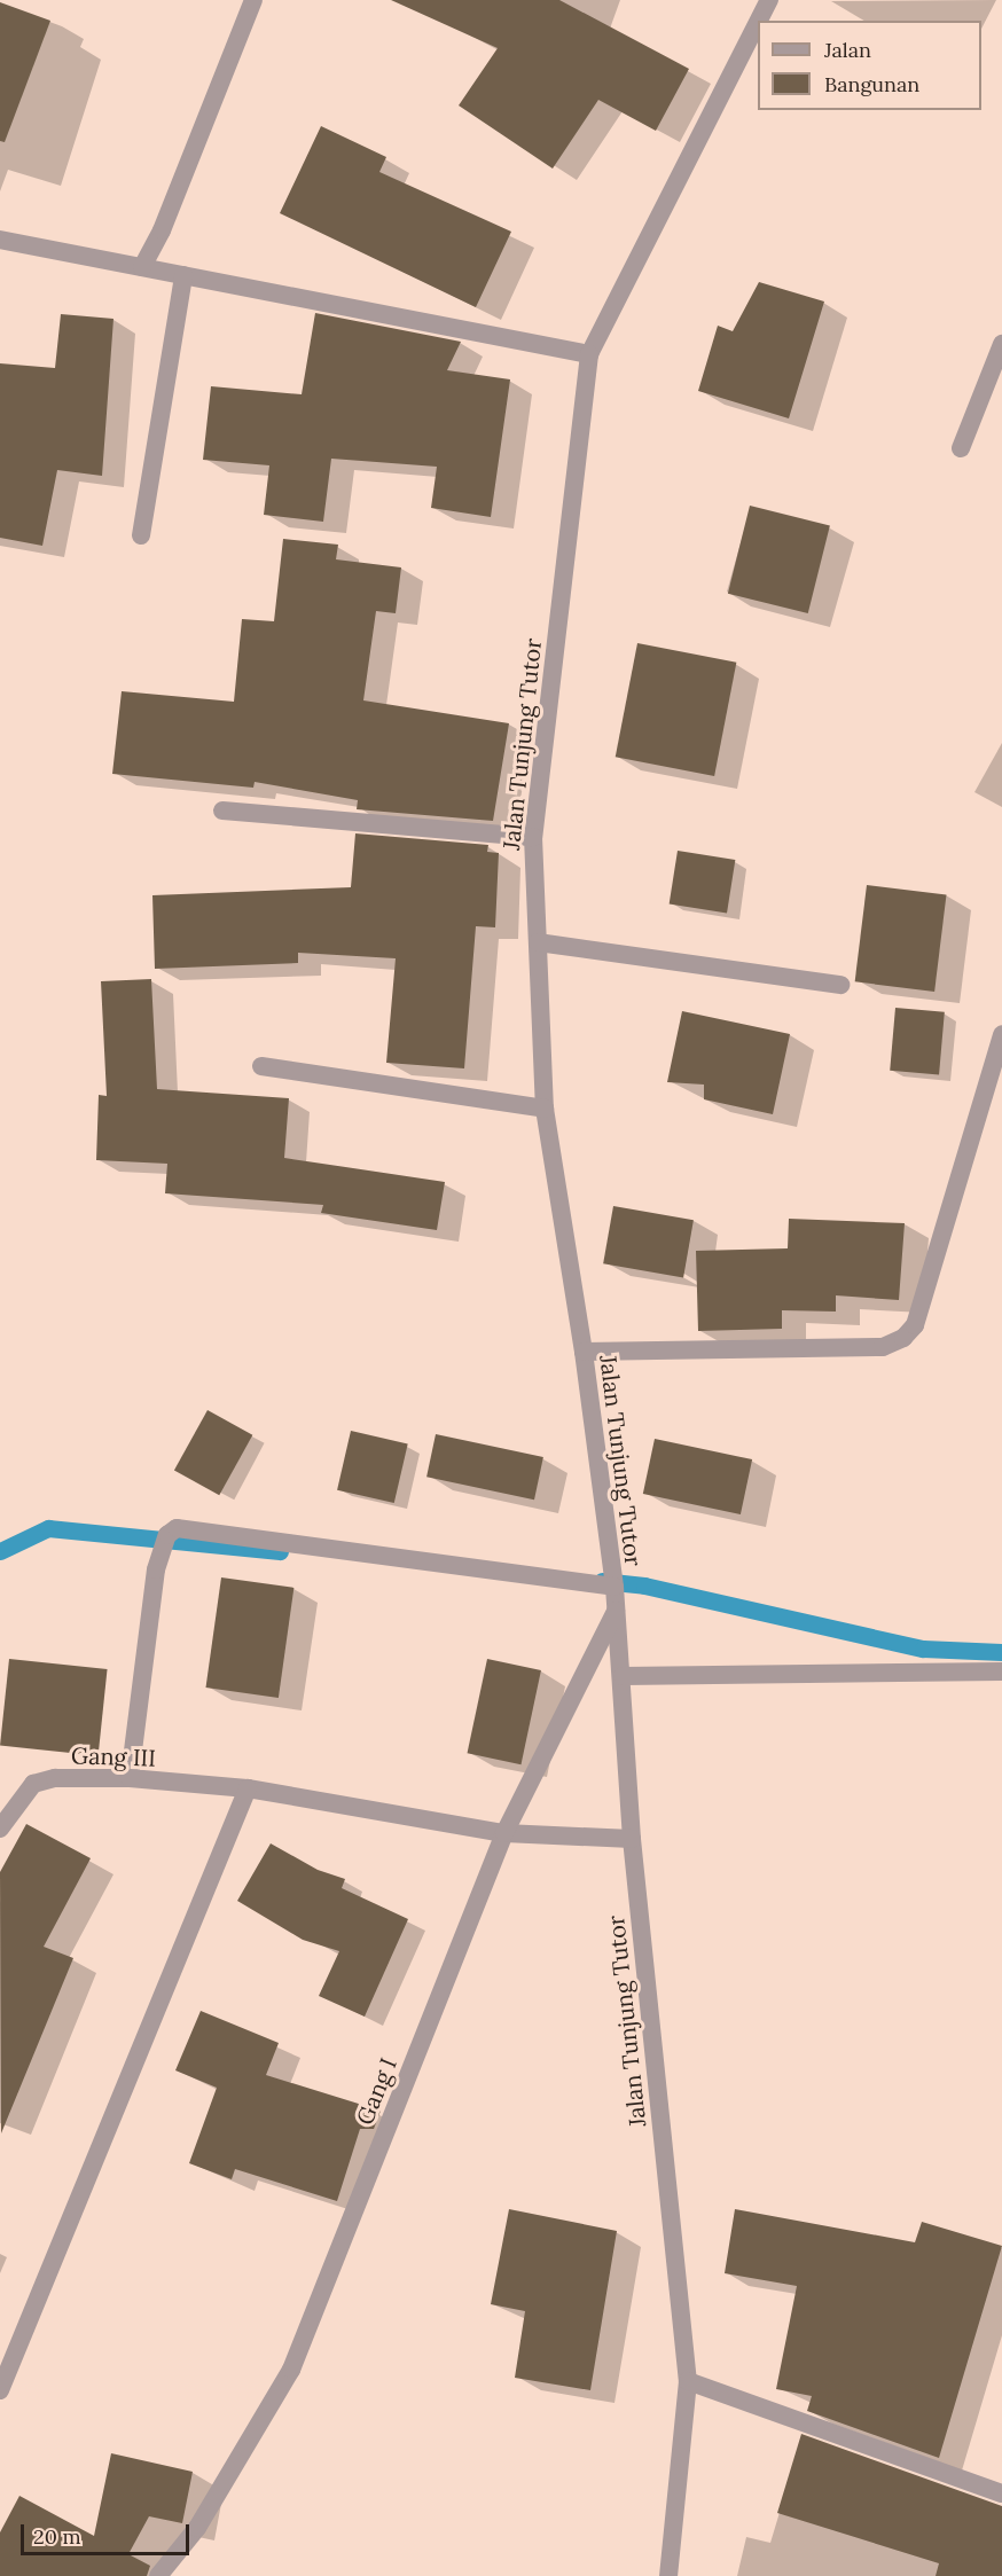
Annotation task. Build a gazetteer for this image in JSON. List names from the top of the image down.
{
  "streets": {
    "street": ["Jalan Tunjung Tutor", "Gang III", "Gang I"]
  },
  "crossings": [
    ["Jalan Tunjung Tutor", "Gang III"],
    ["Jalan Tunjung Tutor", "Gang I"],
    ["Gang III", "Gang I"]
  ],
  "legend": ["Jalan", "Bangunan"],
  "scale_bar": "20 m"
}
